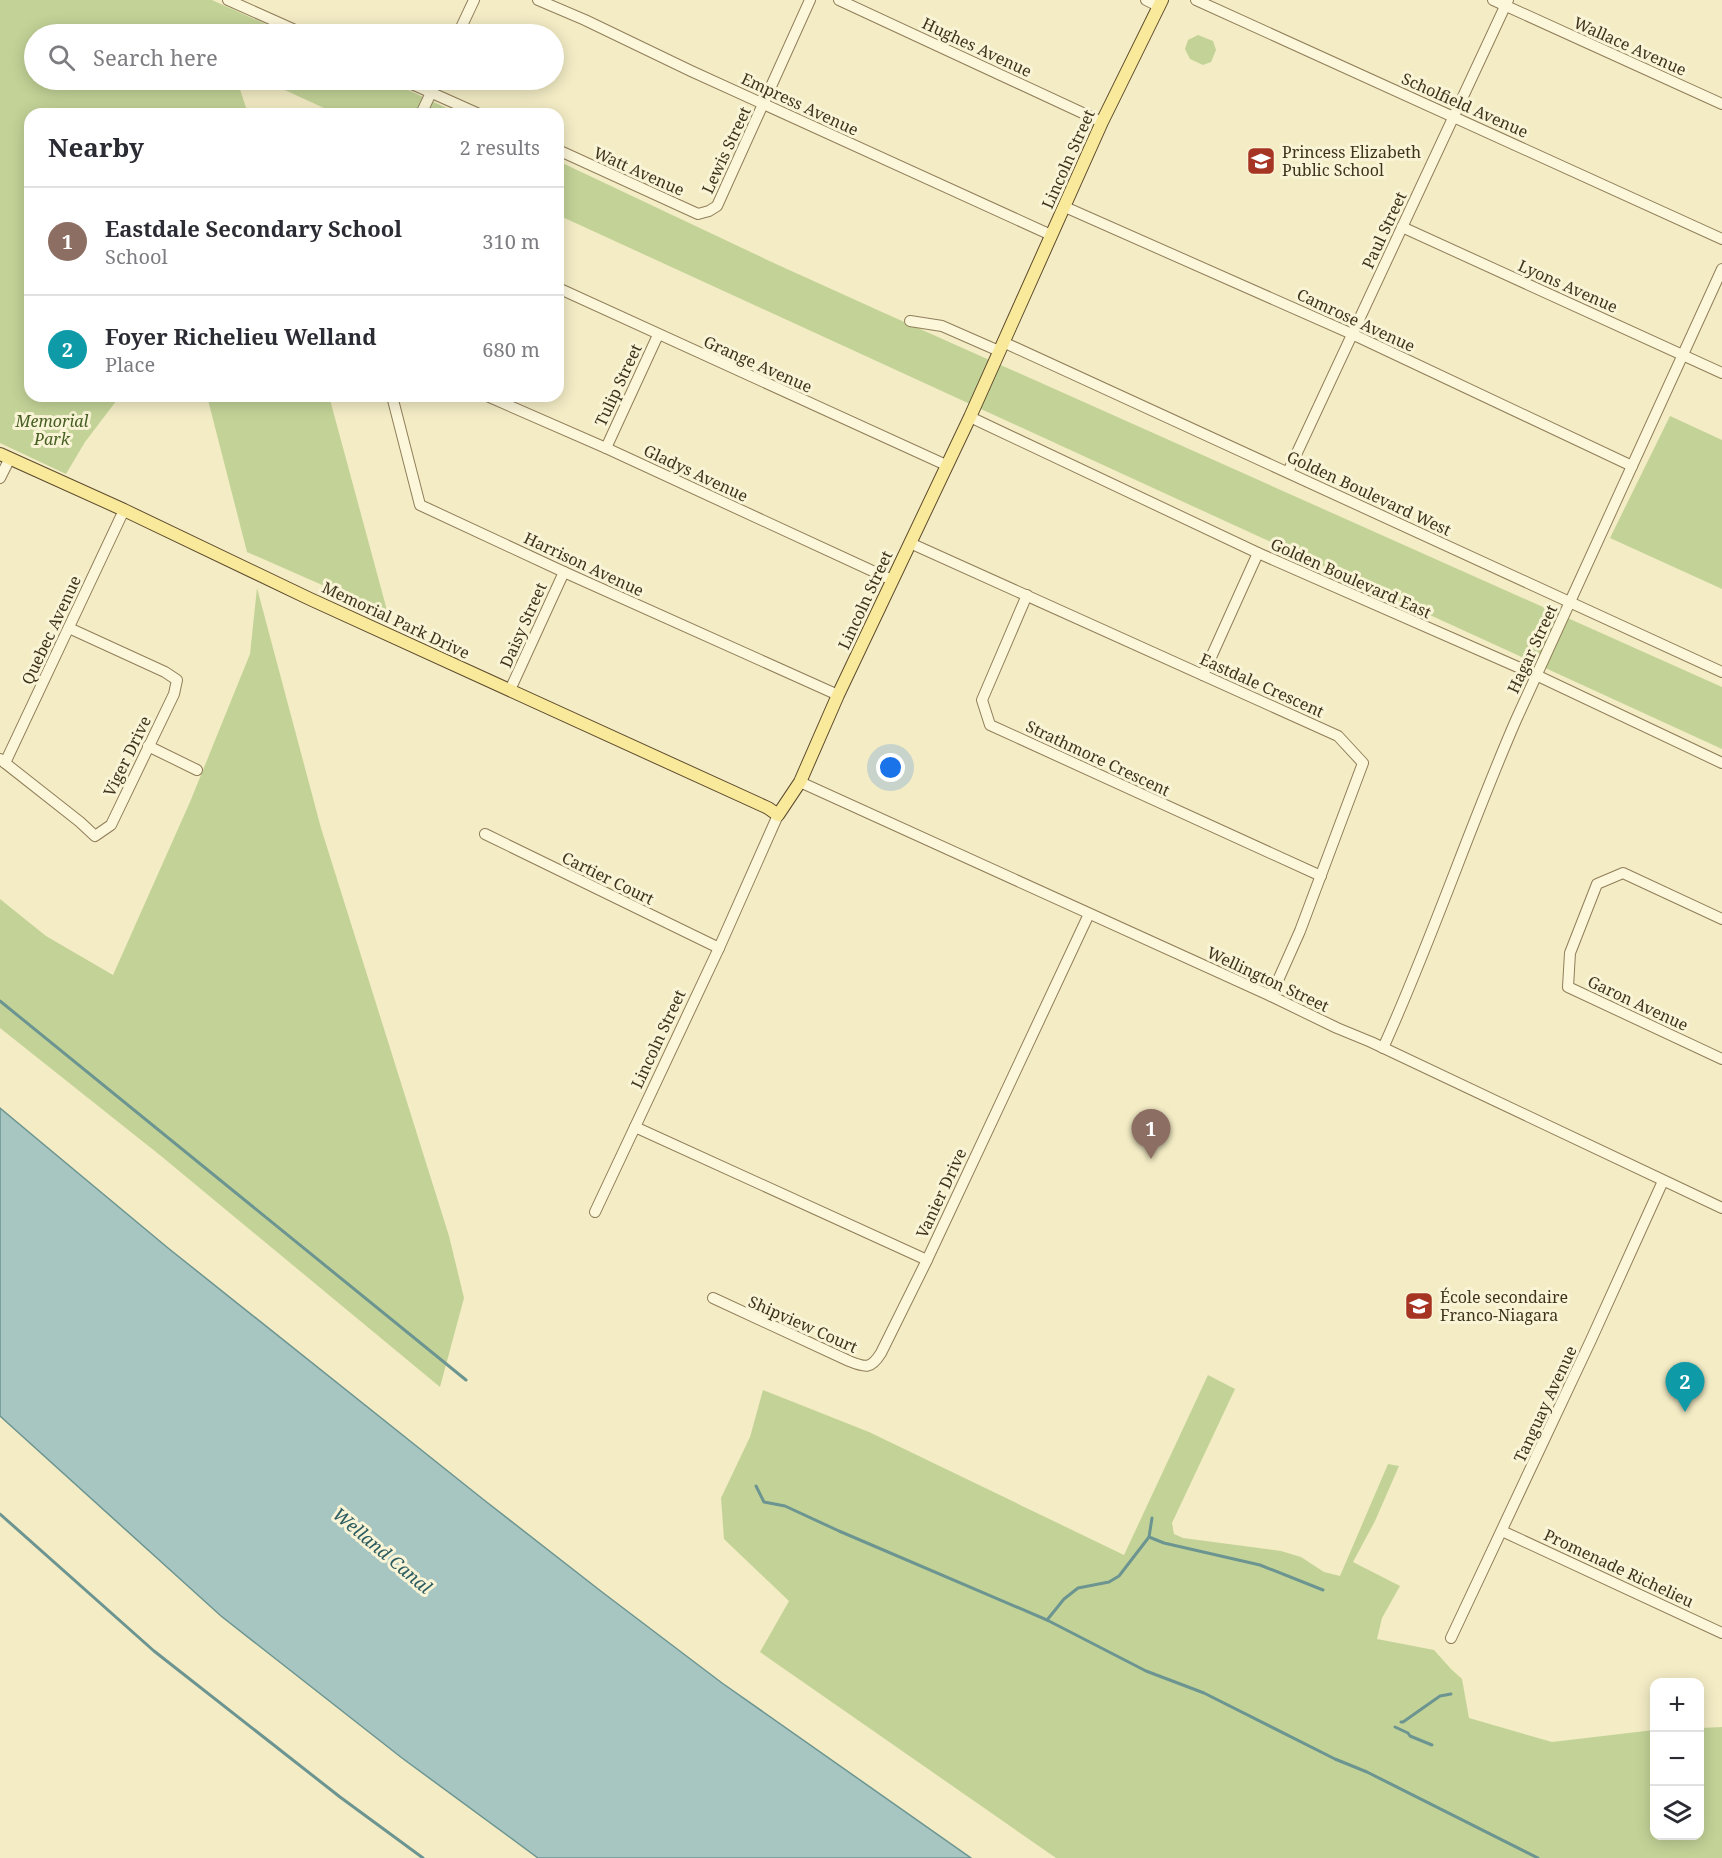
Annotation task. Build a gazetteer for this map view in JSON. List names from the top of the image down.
{
  "streets": {
    "main road": ["Lincoln Street", "Memorial Park Drive"],
    "street": [
      "Wallace Avenue",
      "Hughes Avenue",
      "Empress Avenue",
      "Scholfield Avenue",
      "Lewis Street",
      "Watt Avenue",
      "Paul Street",
      "Lyons Avenue",
      "Camrose Avenue",
      "Grange Avenue",
      "Tulip Street",
      "Gladys Avenue",
      "Golden Boulevard West",
      "Harrison Avenue",
      "Golden Boulevard East",
      "Daisy Street",
      "Quebec Avenue",
      "Hagar Street",
      "Eastdale Crescent",
      "Viger Drive",
      "Strathmore Crescent",
      "Cartier Court",
      "Wellington Street",
      "Garon Avenue",
      "Vanier Drive",
      "Shipview Court",
      "Tanguay Avenue",
      "Promenade Richelieu"
    ]
  },
  "crossings": [
    ["Wallace Avenue", "Paul Street"],
    ["Hughes Avenue", "Lincoln Street"],
    ["Empress Avenue", "Lewis Street"],
    ["Empress Avenue", "Lincoln Street"],
    ["Scholfield Avenue", "Paul Street"],
    ["Lewis Street", "Watt Avenue"],
    ["Lincoln Street", "Camrose Avenue"],
    ["Lincoln Street", "Grange Avenue"],
    ["Lincoln Street", "Gladys Avenue"],
    ["Lincoln Street", "Golden Boulevard West"],
    ["Lincoln Street", "Harrison Avenue"],
    ["Lincoln Street", "Golden Boulevard East"],
    ["Lincoln Street", "Memorial Park Drive"],
    ["Lincoln Street", "Eastdale Crescent"],
    ["Lincoln Street", "Cartier Court"],
    ["Lincoln Street", "Wellington Street"],
    ["Lincoln Street", "Vanier Drive"],
    ["Paul Street", "Lyons Avenue"],
    ["Paul Street", "Camrose Avenue"],
    ["Paul Street", "Golden Boulevard West"],
    ["Lyons Avenue", "Hagar Street"],
    ["Camrose Avenue", "Hagar Street"],
    ["Grange Avenue", "Tulip Street"],
    ["Tulip Street", "Gladys Avenue"],
    ["Golden Boulevard West", "Hagar Street"],
    ["Harrison Avenue", "Daisy Street"],
    ["Golden Boulevard East", "Hagar Street"],
    ["Memorial Park Drive", "Daisy Street"],
    ["Memorial Park Drive", "Quebec Avenue"],
    ["Quebec Avenue", "Viger Drive"],
    ["Hagar Street", "Wellington Street"],
    ["Eastdale Crescent", "Strathmore Crescent"],
    ["Eastdale Crescent", "Wellington Street"],
    ["Wellington Street", "Vanier Drive"],
    ["Wellington Street", "Tanguay Avenue"],
    ["Vanier Drive", "Shipview Court"],
    ["Tanguay Avenue", "Promenade Richelieu"]
  ],
  "water": ["Welland Canal"],
  "parks": ["Memorial Park"],
  "places": {
    "school or university": ["Princess Elizabeth Public School", "École secondaire Franco-Niagara"]
  },
  "page": {
    "search": "Search here",
    "heading": ["Nearby", "2 results"],
    "list": [
      {
        "mark": "1",
        "name": "Eastdale Secondary School",
        "note": "School",
        "value": "310 m"
      },
      {
        "mark": "2",
        "name": "Foyer Richelieu Welland",
        "note": "Place",
        "value": "680 m"
      }
    ],
    "pins": ["1", "2"],
    "map_buttons": ["+", "−"]
  }
}
